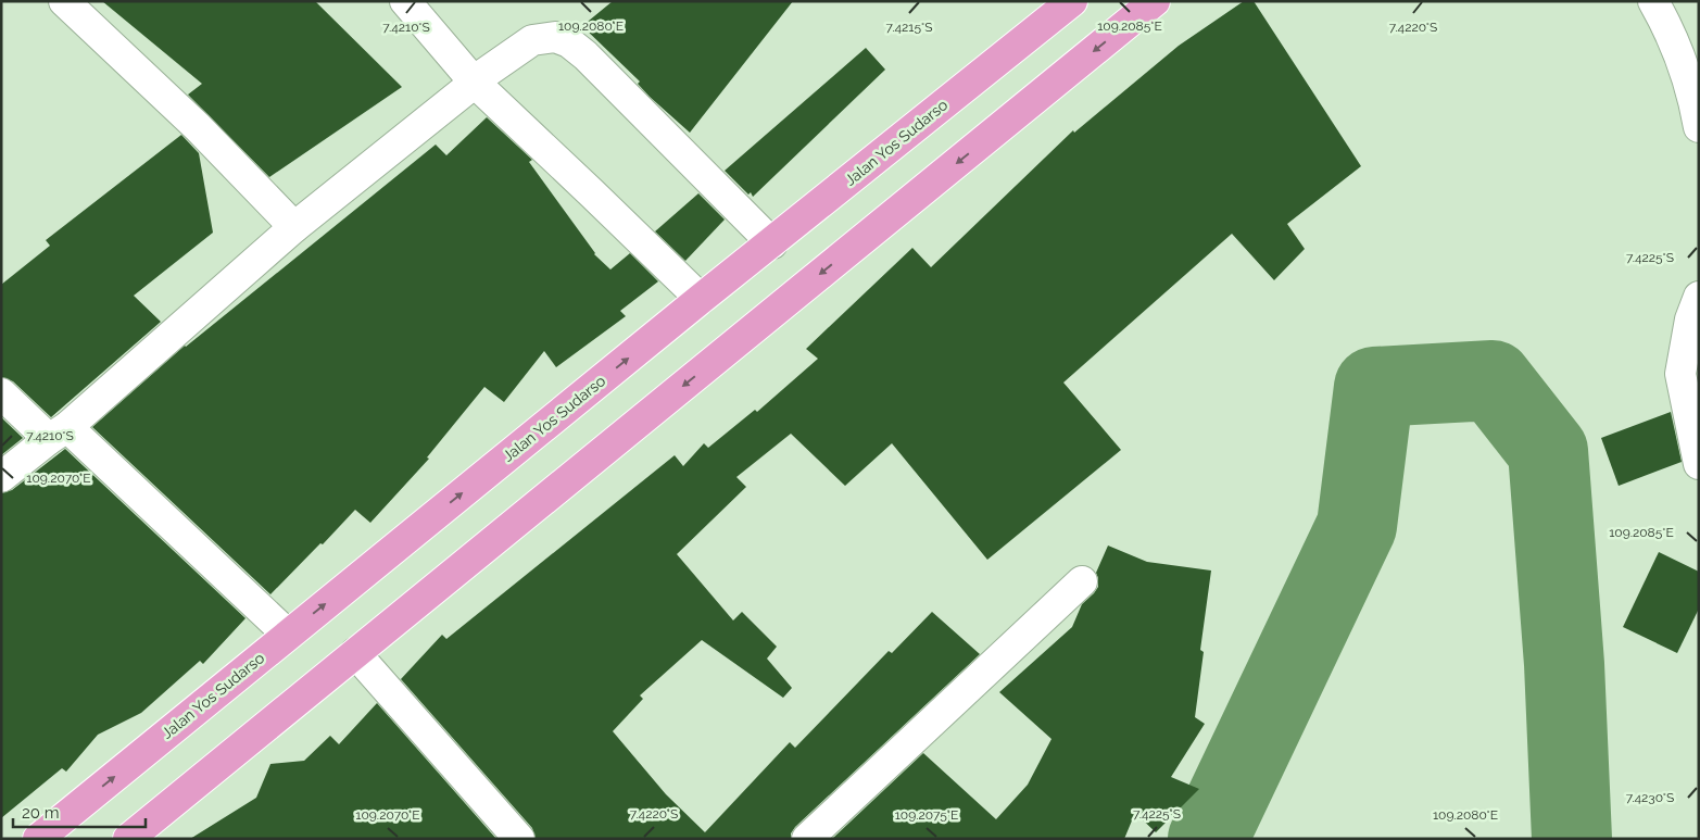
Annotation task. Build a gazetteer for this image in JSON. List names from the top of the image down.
{
  "streets": {
    "highway": ["Jalan Yos Sudarso"]
  },
  "scale_bar": "20 m",
  "coordinates": [
    "109.2080°E",
    "109.2085°E",
    "7.4210°S",
    "7.4215°S",
    "7.4220°S",
    "7.4225°S",
    "109.2070°E",
    "7.4230°S",
    "109.2075°E"
  ]
}
